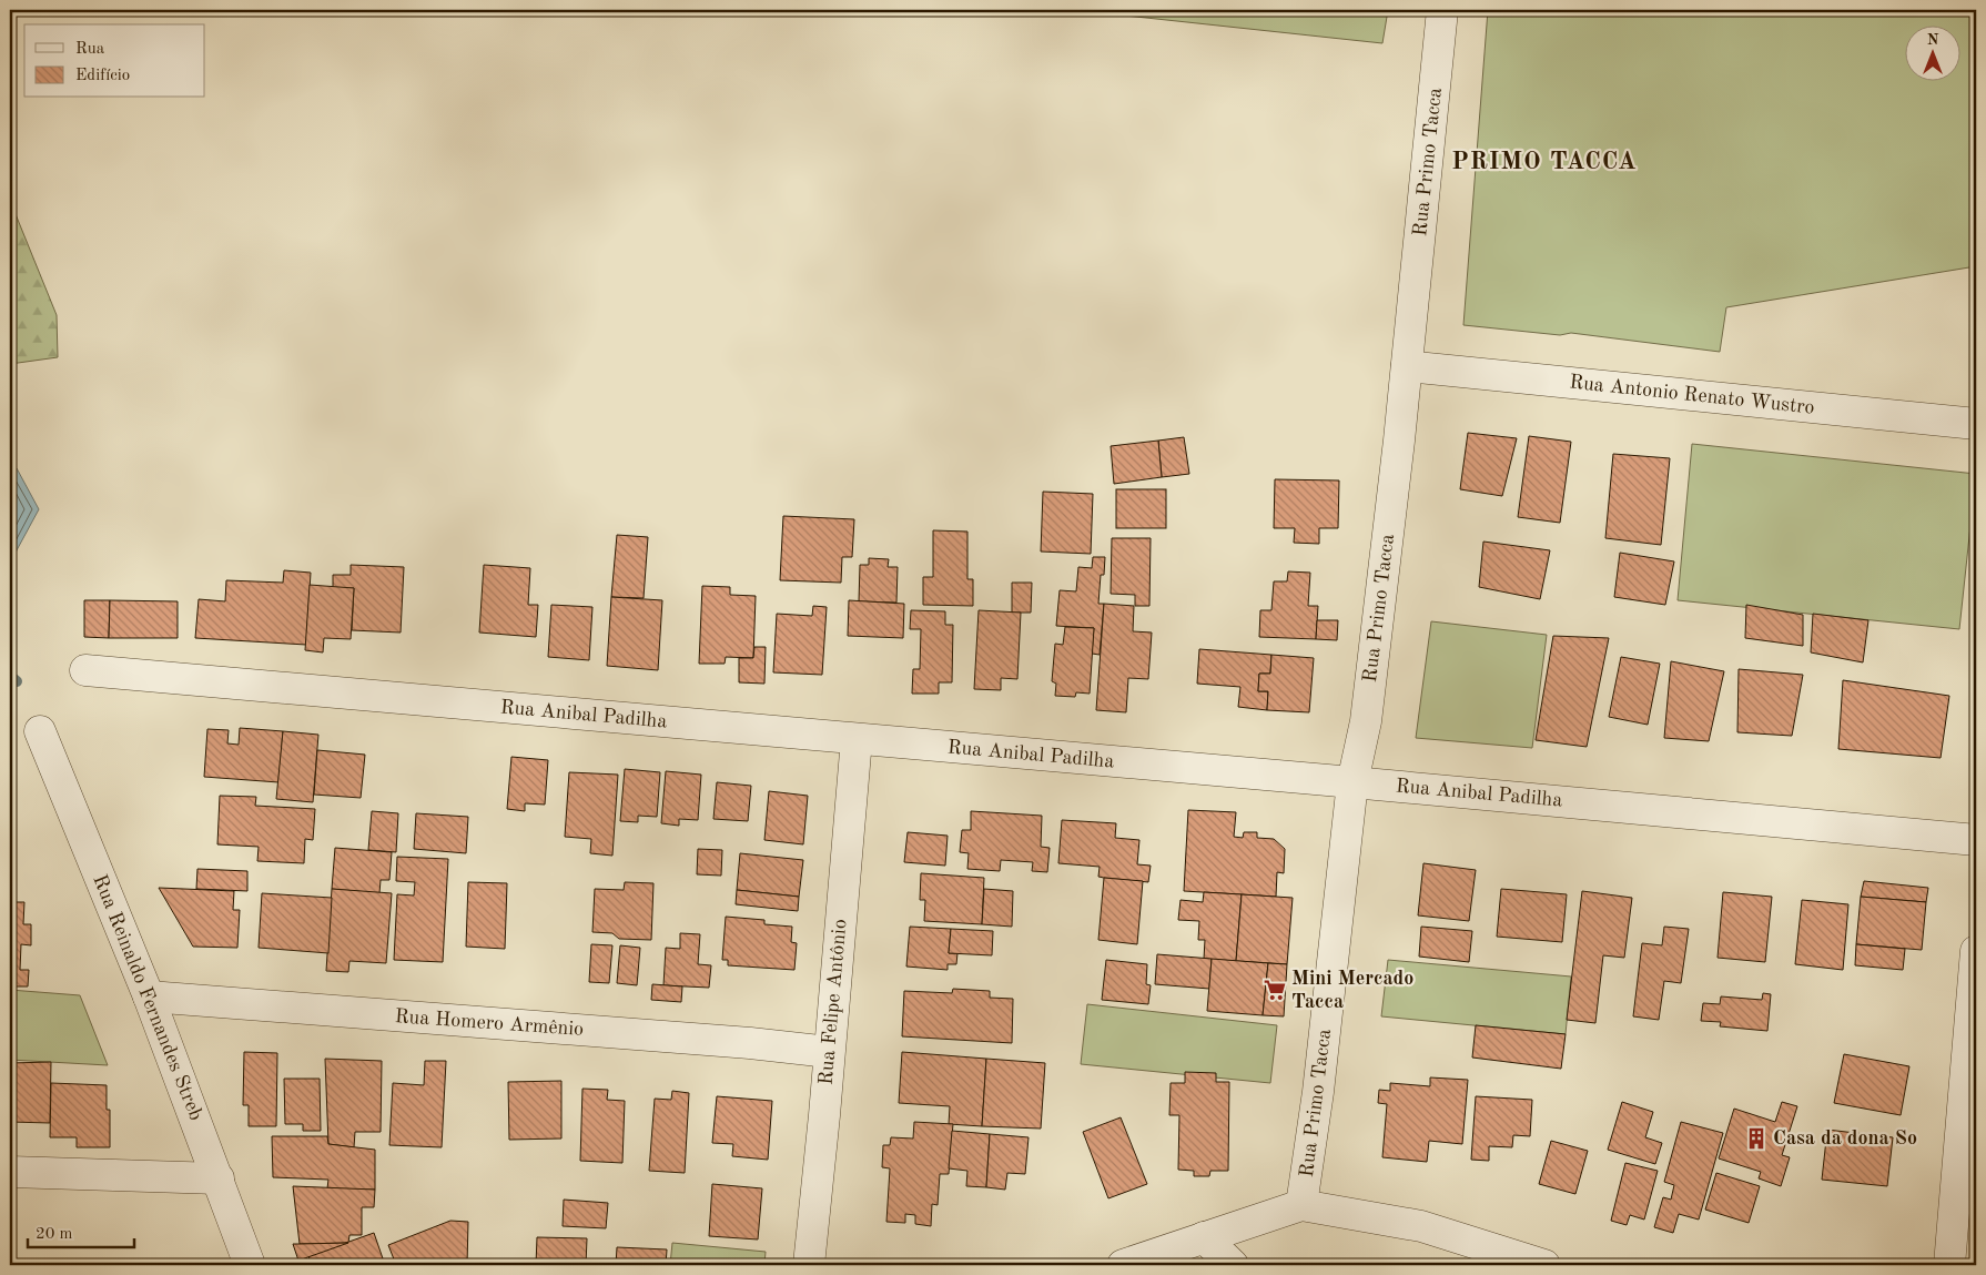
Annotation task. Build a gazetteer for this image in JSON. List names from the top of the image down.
{
  "streets": {
    "street": [
      "Rua Primo Tacca",
      "Rua Antonio Renato Wustro",
      "Rua Anibal Padilha",
      "Rua Reinaldo Fernandes Streb",
      "Rua Felipe Antônio",
      "Rua Homero Armênio"
    ]
  },
  "crossings": [
    ["Rua Primo Tacca", "Rua Antonio Renato Wustro"],
    ["Rua Primo Tacca", "Rua Anibal Padilha"],
    ["Rua Anibal Padilha", "Rua Felipe Antônio"],
    ["Rua Reinaldo Fernandes Streb", "Rua Homero Armênio"],
    ["Rua Felipe Antônio", "Rua Homero Armênio"]
  ],
  "districts": ["PRIMO TACCA"],
  "places": {
    "supermarket": ["Mini Mercado Tacca"],
    "building": ["Casa da dona So"]
  },
  "legend": ["Rua", "Edifício"],
  "scale_bar": "20 m",
  "north": "top"
}
